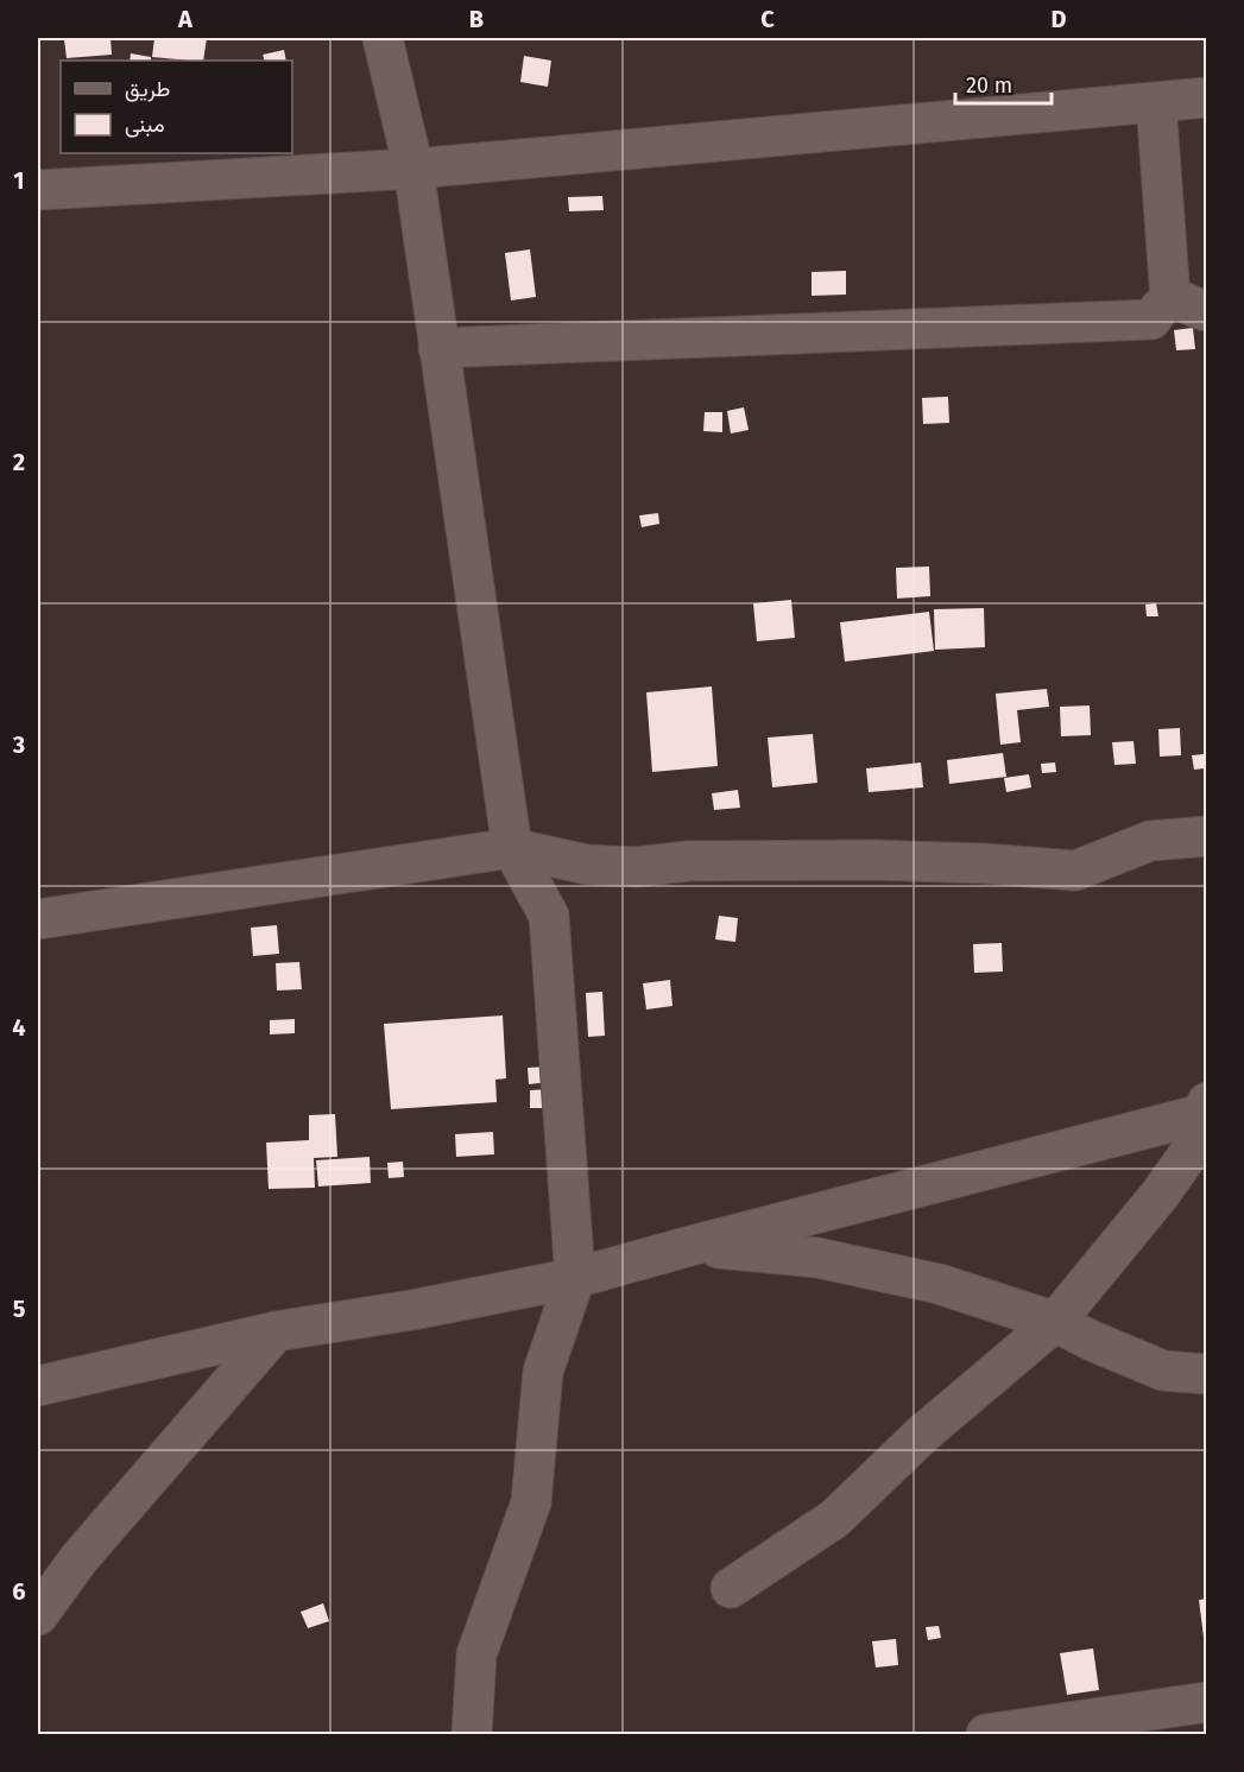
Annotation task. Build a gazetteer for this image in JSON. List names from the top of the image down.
{
  "legend": ["طريق", "مبنى"],
  "scale_bar": "20 m",
  "grid": {
    "columns": [
      "A",
      "B",
      "C",
      "D"
    ],
    "rows": [
      "1",
      "2",
      "3",
      "4",
      "5",
      "6"
    ]
  }
}
